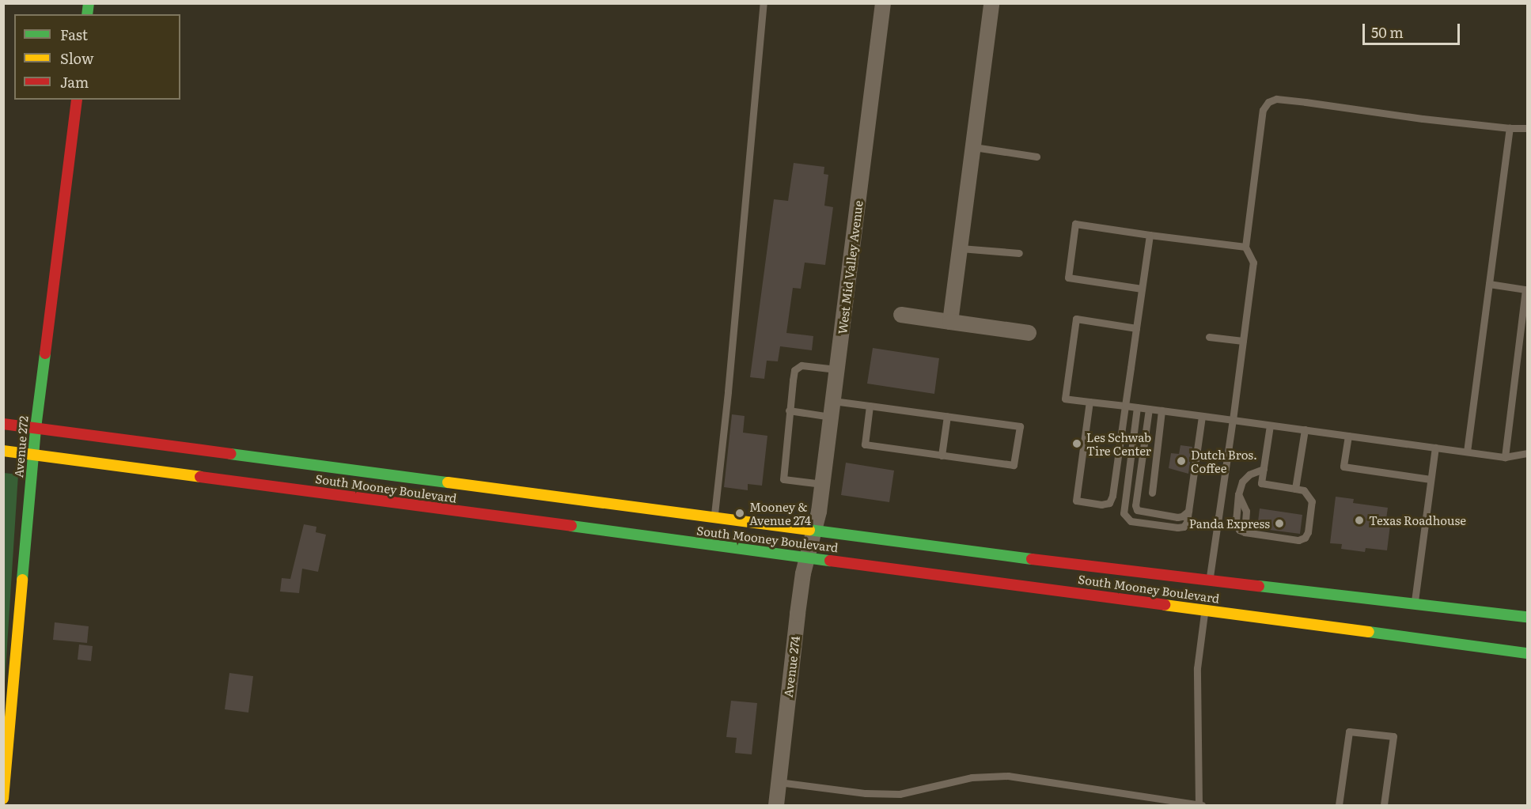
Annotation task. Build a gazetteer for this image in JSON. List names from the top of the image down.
{
  "streets": {
    "main road": ["Avenue 272", "South Mooney Boulevard"],
    "street": ["West Mid Valley Avenue", "Avenue 274"]
  },
  "crossings": [
    ["West Mid Valley Avenue", "South Mooney Boulevard"],
    ["West Mid Valley Avenue", "Avenue 274"],
    ["Avenue 272", "South Mooney Boulevard"],
    ["South Mooney Boulevard", "Avenue 274"]
  ],
  "places": [
    "Les Schwab Tire Center",
    "Dutch Bros. Coffee",
    "Mooney & Avenue 274",
    "Texas Roadhouse",
    "Panda Express"
  ],
  "legend": ["Fast", "Slow", "Jam"],
  "scale_bar": "50 m"
}
